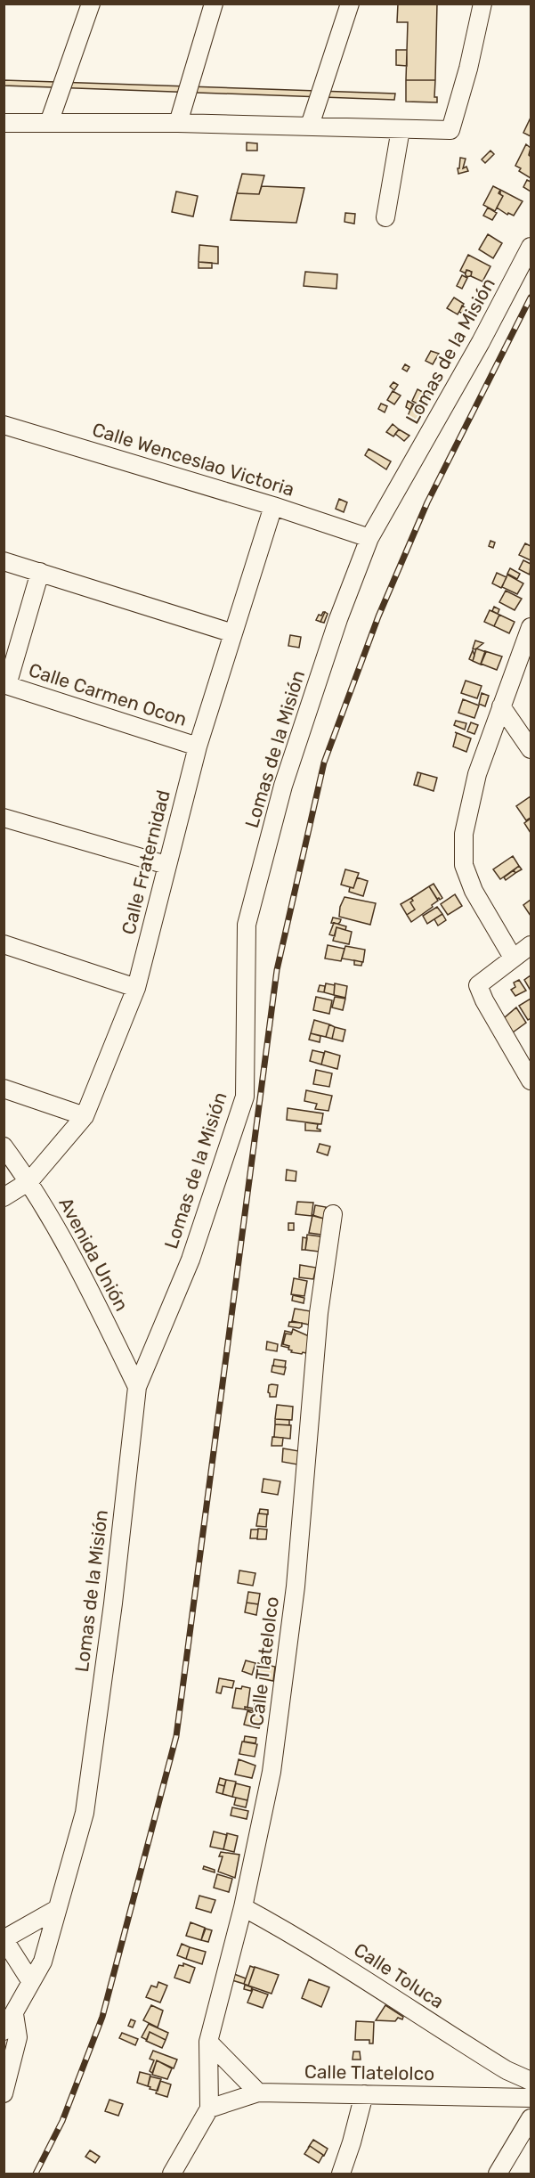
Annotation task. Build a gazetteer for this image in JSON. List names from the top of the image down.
{
  "streets": {
    "street": [
      "Lomas de la Misión",
      "Calle Wenceslao Victoria",
      "Calle Carmen Ocon",
      "Calle Fraternidad",
      "Avenida Unión",
      "Calle Tlatelolco",
      "Calle Toluca"
    ]
  },
  "crossings": [
    ["Lomas de la Misión", "Calle Wenceslao Victoria"],
    ["Lomas de la Misión", "Avenida Unión"],
    ["Calle Wenceslao Victoria", "Calle Fraternidad"],
    ["Calle Carmen Ocon", "Calle Fraternidad"],
    ["Calle Fraternidad", "Avenida Unión"],
    ["Calle Tlatelolco", "Calle Toluca"]
  ]
}
